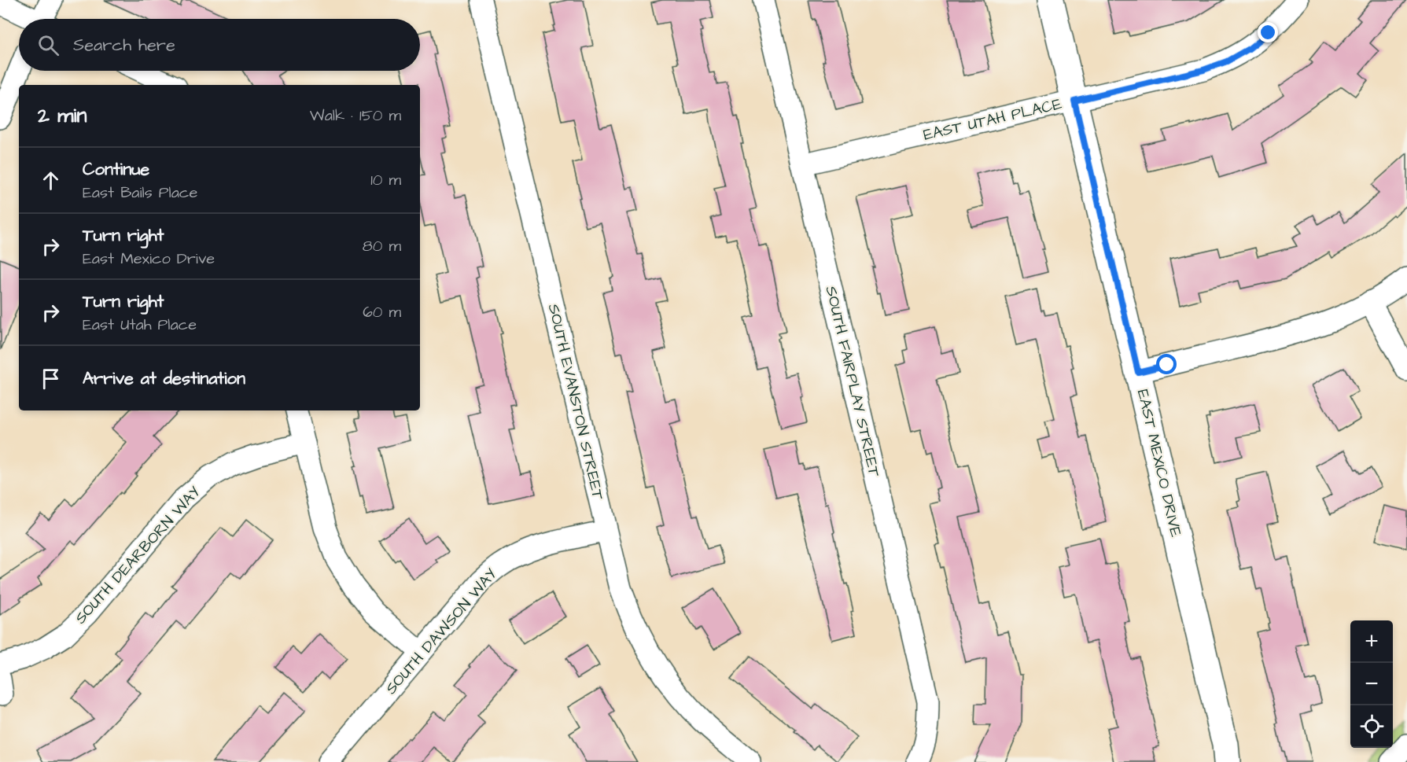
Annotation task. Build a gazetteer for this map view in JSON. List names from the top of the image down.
{
  "streets": {
    "street": [
      "EAST UTAH PLACE",
      "SOUTH FAIRPLAY STREET",
      "SOUTH EVANSTON STREET",
      "EAST MEXICO DRIVE",
      "SOUTH DEARBORN WAY",
      "SOUTH DAWSON WAY"
    ]
  },
  "crossings": [
    ["EAST UTAH PLACE", "SOUTH FAIRPLAY STREET"],
    ["EAST UTAH PLACE", "EAST MEXICO DRIVE"],
    ["SOUTH EVANSTON STREET", "SOUTH DAWSON WAY"]
  ],
  "page": {
    "search": "Search here",
    "heading": ["2 min", "Walk · 150 m"],
    "list": [
      ["Continue", "East Bails Place", "10 m"],
      ["Turn right", "East Mexico Drive", "80 m"],
      ["Turn right", "East Utah Place", "60 m"],
      "Arrive at destination"
    ],
    "map_buttons": ["+", "−"]
  }
}
